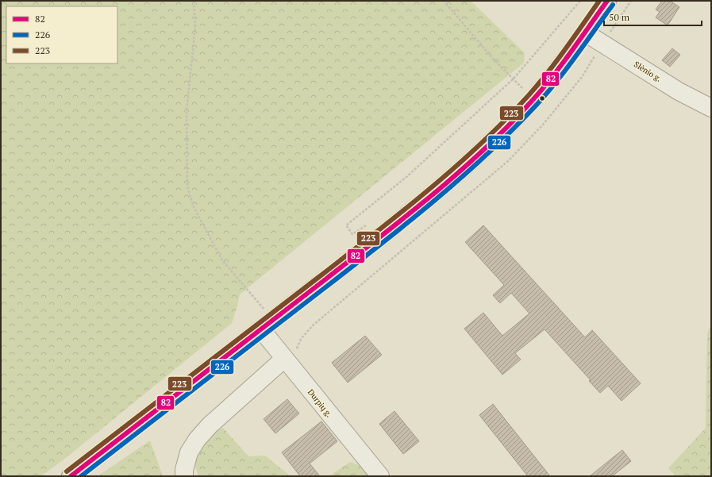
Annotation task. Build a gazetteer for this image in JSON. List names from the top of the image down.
{
  "streets": {
    "street": ["Slėnio g.", "Durpių g."]
  },
  "lines": ["transit line 82", "transit line 223", "transit line 226"],
  "legend": ["82", "226", "223"],
  "scale_bar": "50 m"
}
